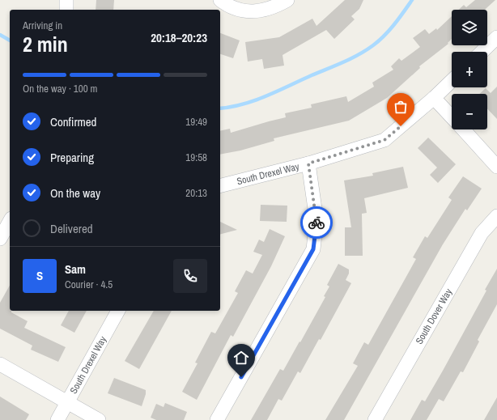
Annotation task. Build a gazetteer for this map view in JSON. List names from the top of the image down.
{
  "streets": {
    "street": ["South Drexel Way", "South Dover Way"]
  },
  "page": {
    "map_buttons": ["+", "−"],
    "heading": ["2 min", "Arriving in", "20:18–20:23"],
    "panel": ["Sam", "Courier · 4.5"],
    "bar": "On the way · 100 m",
    "list": [
      ["Confirmed", "19:49"],
      ["Preparing", "19:58"],
      ["On the way", "20:13"],
      "Delivered"
    ],
    "round": "S"
  }
}
